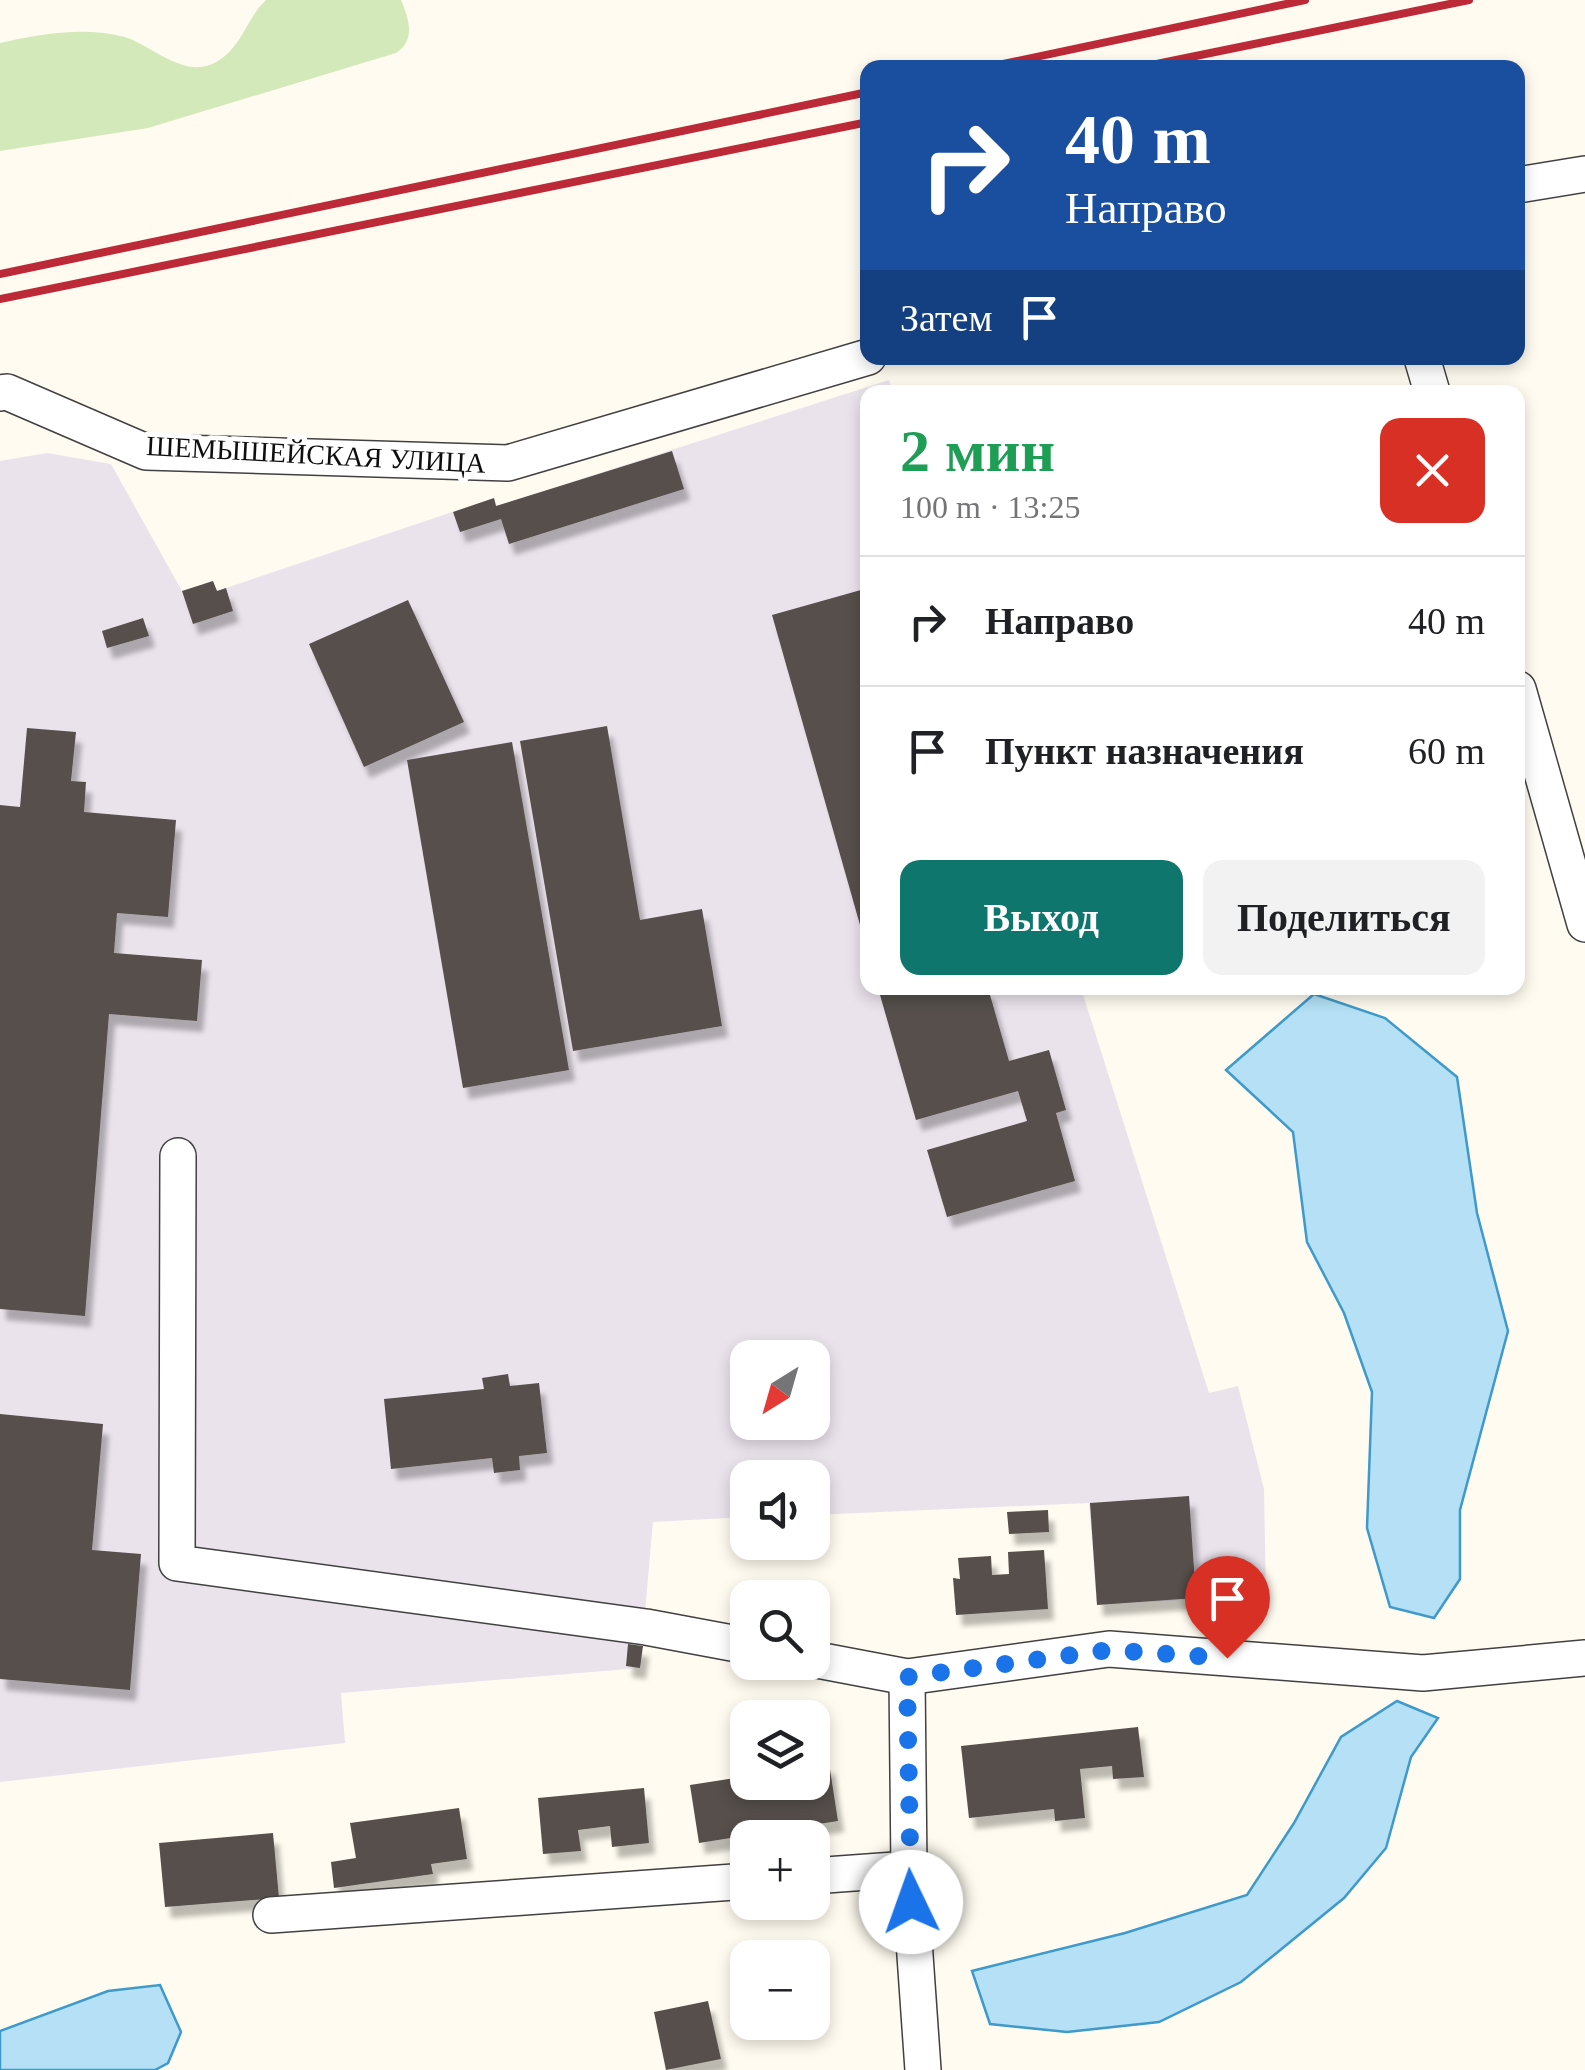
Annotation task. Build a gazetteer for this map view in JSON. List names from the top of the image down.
{
  "streets": {
    "street": ["ШЕМЫШЕЙСКАЯ УЛИЦА"]
  },
  "north": "bottom left",
  "page": {
    "turn": ["40 m", "Направо"],
    "then": "Затем",
    "heading": ["2 мин", "100 m · 13:25"],
    "list": [
      {
        "name": "Направо",
        "value": "40 m"
      },
      {
        "name": "Пункт назначения",
        "value": "60 m"
      }
    ],
    "buttons": ["Выход", "Поделиться"],
    "map_buttons": ["+", "−"]
  }
}
